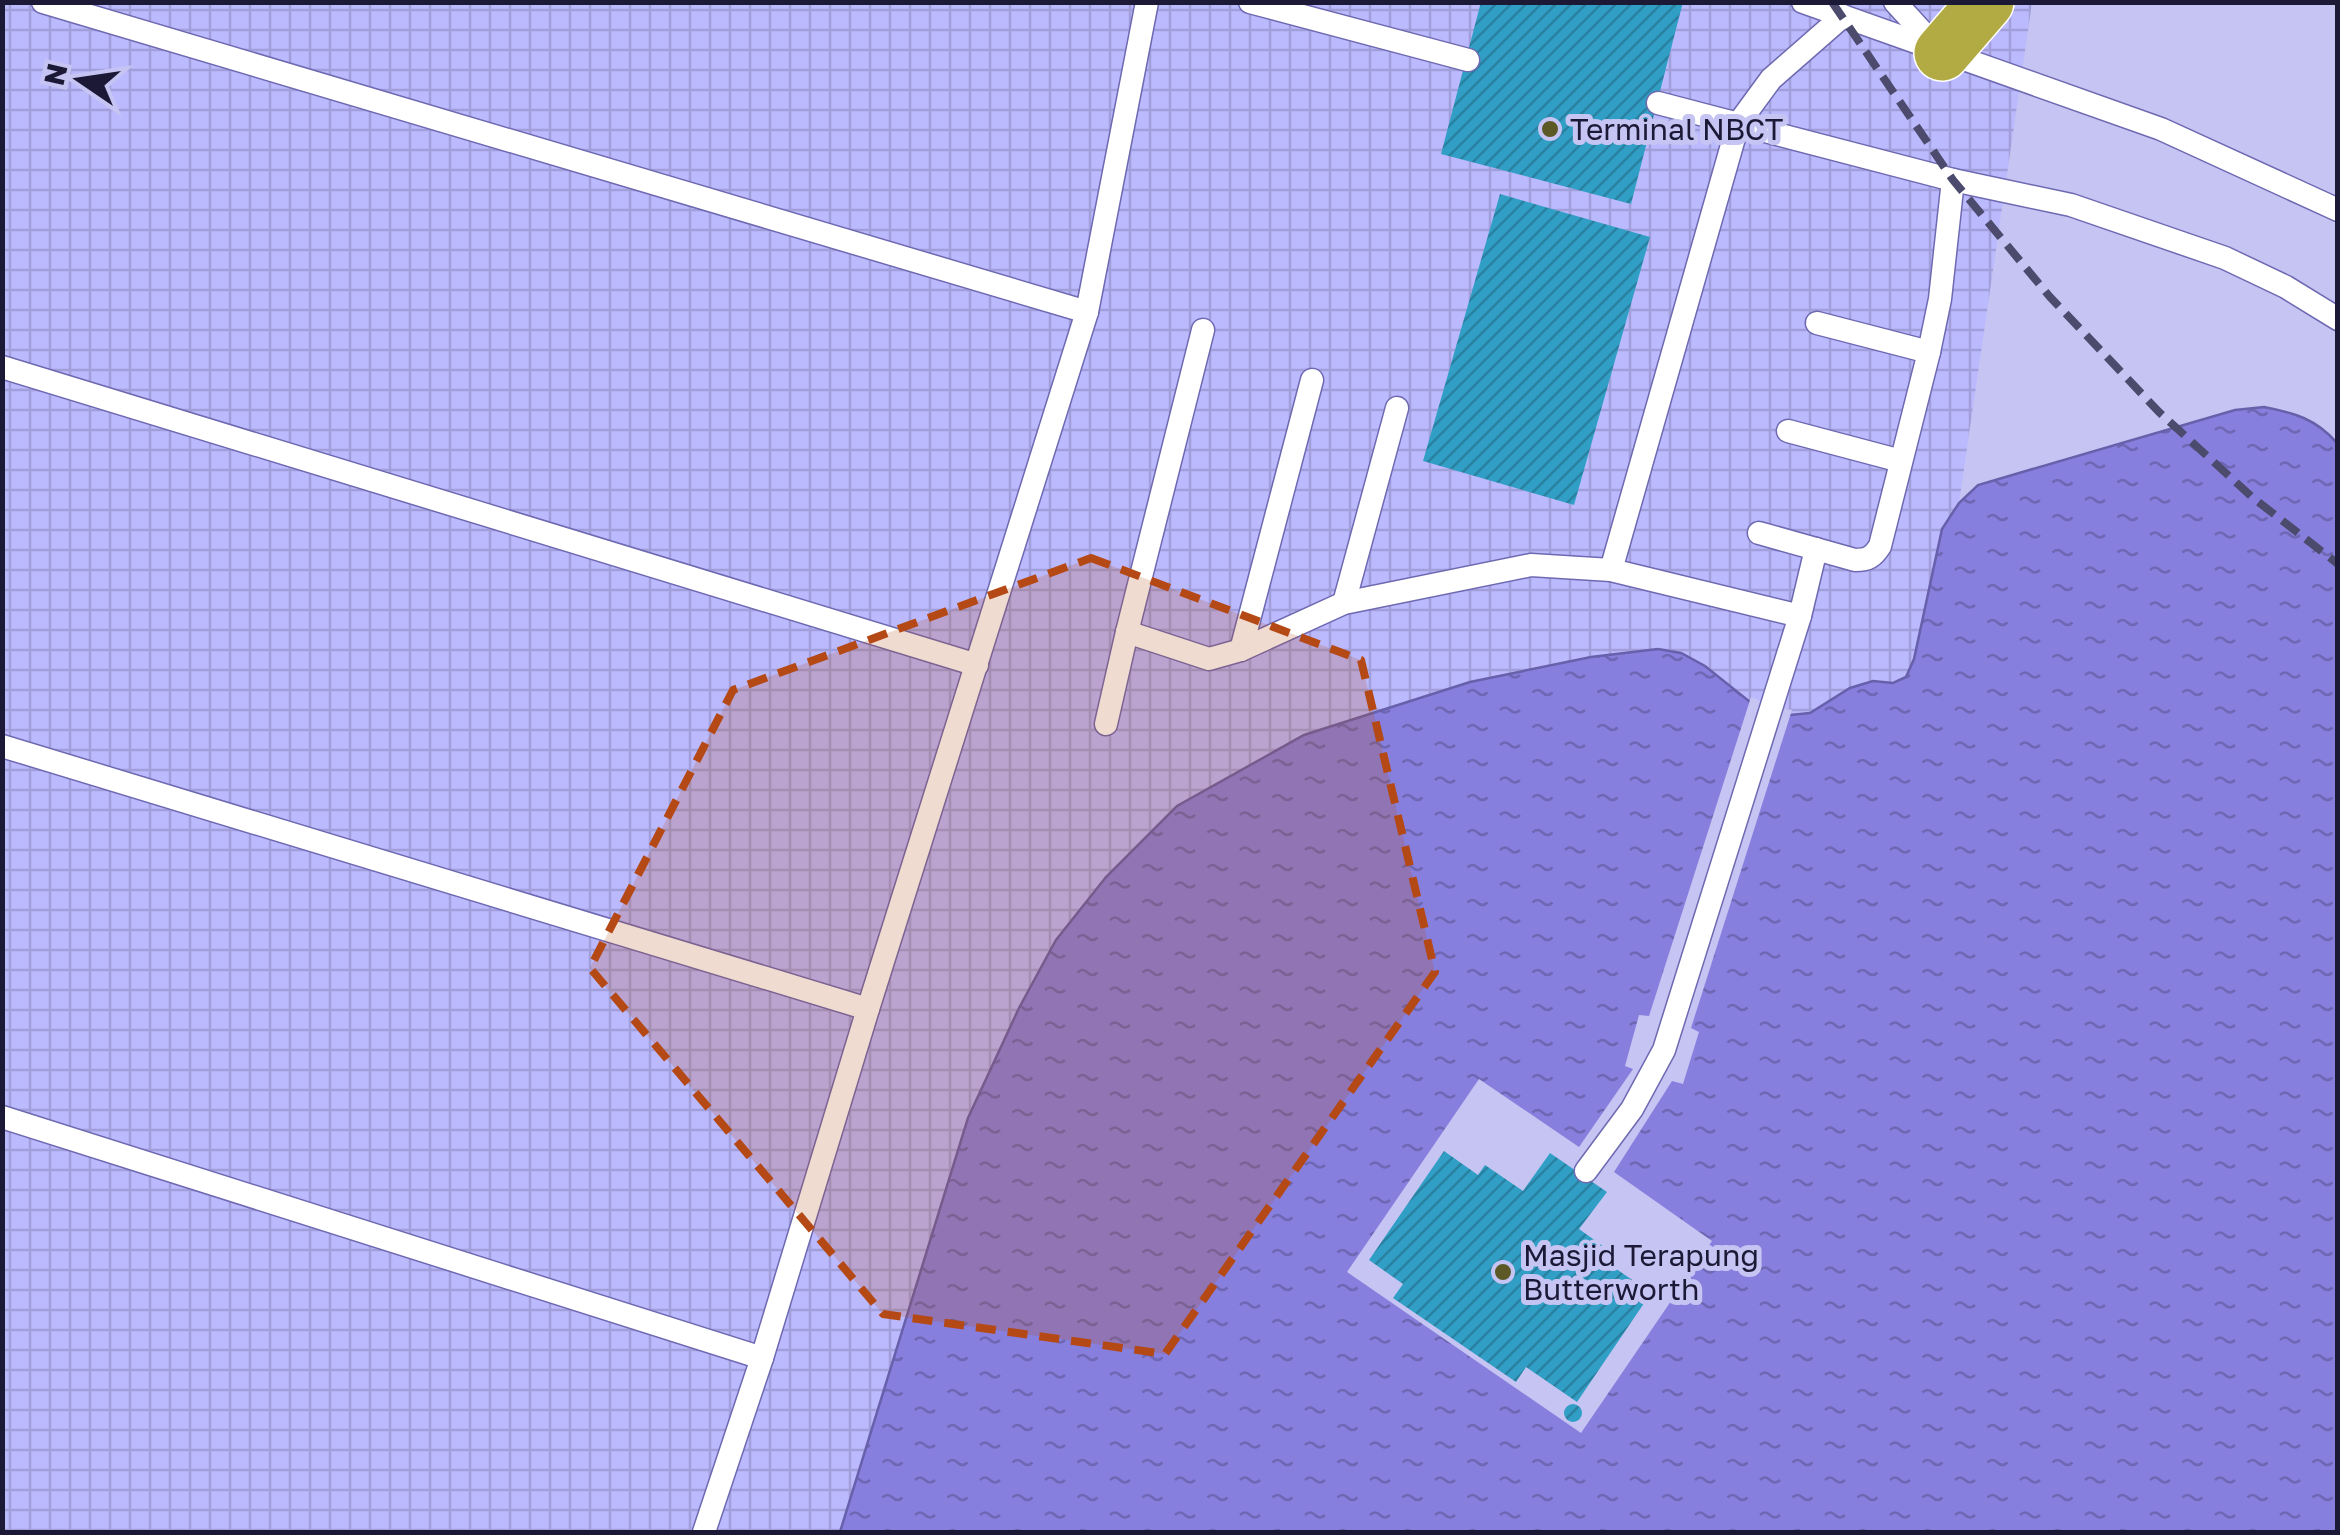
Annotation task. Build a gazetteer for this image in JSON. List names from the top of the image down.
{
  "places": ["Terminal NBCT", "Masjid Terapung Butterworth"],
  "north": "left"
}
